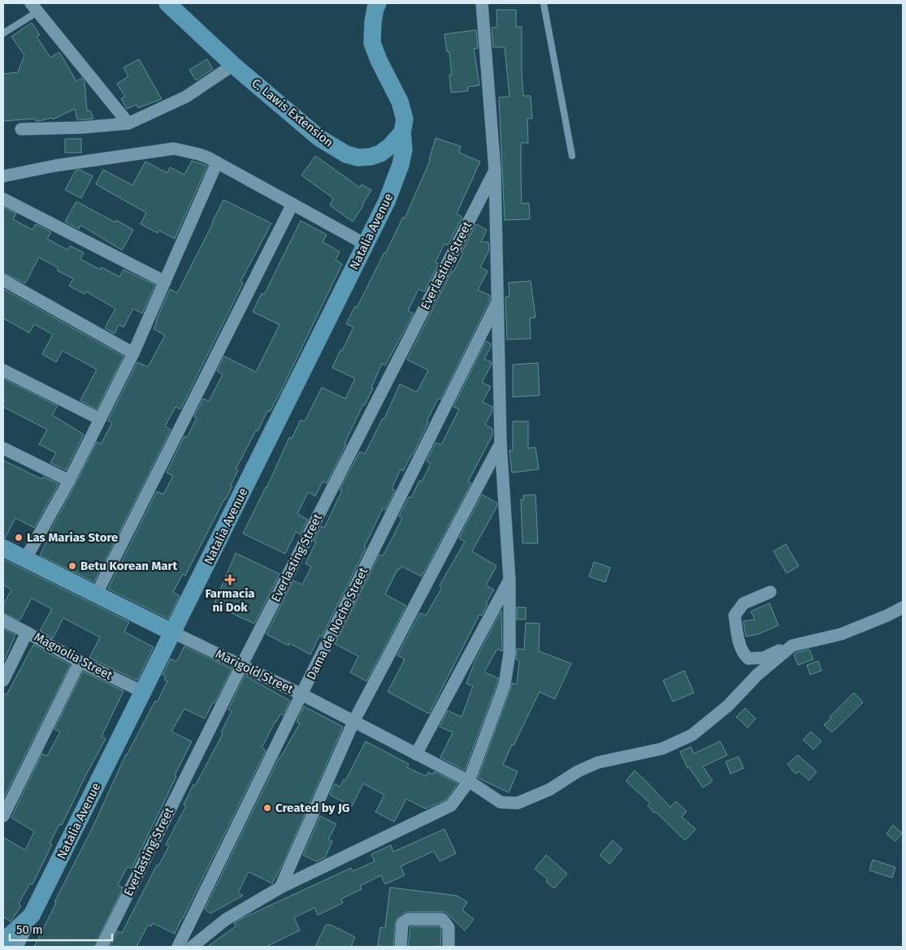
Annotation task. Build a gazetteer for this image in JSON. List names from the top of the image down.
{
  "streets": {
    "street": [
      "C. Lawis Extension",
      "Natalia Avenue",
      "Everlasting Street",
      "Dama de Noche Street",
      "Magnolia Street",
      "Marigold Street"
    ]
  },
  "crossings": [
    ["C. Lawis Extension", "Natalia Avenue"],
    ["Natalia Avenue", "Magnolia Street"],
    ["Natalia Avenue", "Marigold Street"],
    ["Everlasting Street", "Marigold Street"],
    ["Dama de Noche Street", "Marigold Street"]
  ],
  "places": {
    "other": ["Las Marias Store", "Betu Korean Mart", "Created by JG"],
    "health": ["Farmacia ni Dok"]
  },
  "scale_bar": "50 m"
}
